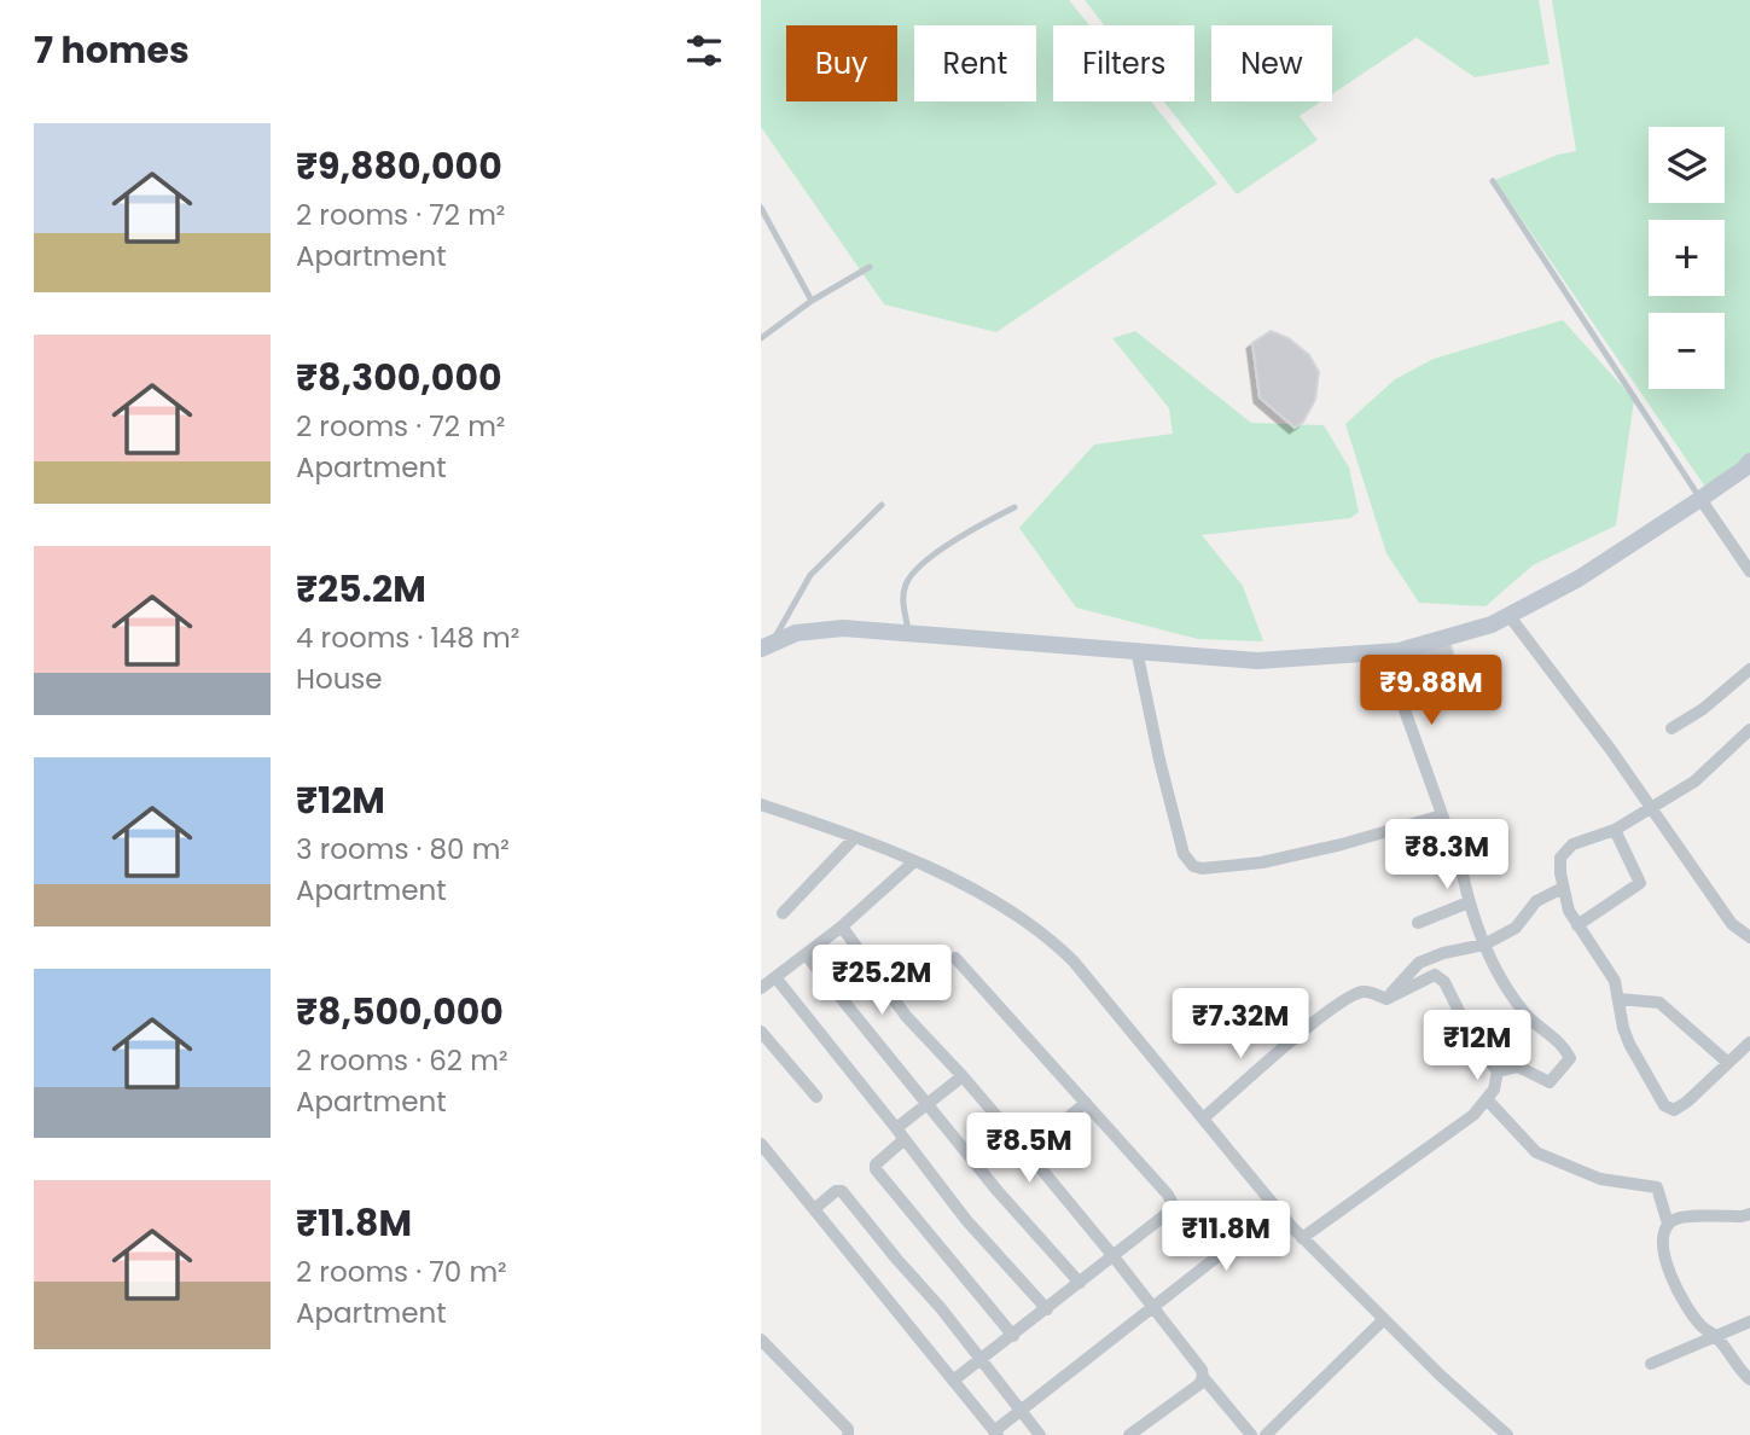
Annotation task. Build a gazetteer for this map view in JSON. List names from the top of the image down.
{
  "page": {
    "heading": "7 homes",
    "chip": [
      "Buy",
      "Rent",
      "Filters",
      "New"
    ],
    "list": [
      {
        "name": "₹9,880,000",
        "note": "2 rooms · 72 m² · Apartment"
      },
      {
        "name": "₹8,300,000",
        "note": "2 rooms · 72 m² · Apartment"
      },
      {
        "name": "₹25.2M",
        "note": "4 rooms · 148 m² · House"
      },
      {
        "name": "₹12M",
        "note": "3 rooms · 80 m² · Apartment"
      },
      {
        "name": "₹8,500,000",
        "note": "2 rooms · 62 m² · Apartment"
      },
      {
        "name": "₹11.8M",
        "note": "2 rooms · 70 m² · Apartment"
      }
    ],
    "map_buttons": ["+", "−"],
    "price": [
      "₹9.88M",
      "₹8.3M",
      "₹25.2M",
      "₹7.32M",
      "₹12M",
      "₹8.5M",
      "₹11.8M"
    ]
  }
}
